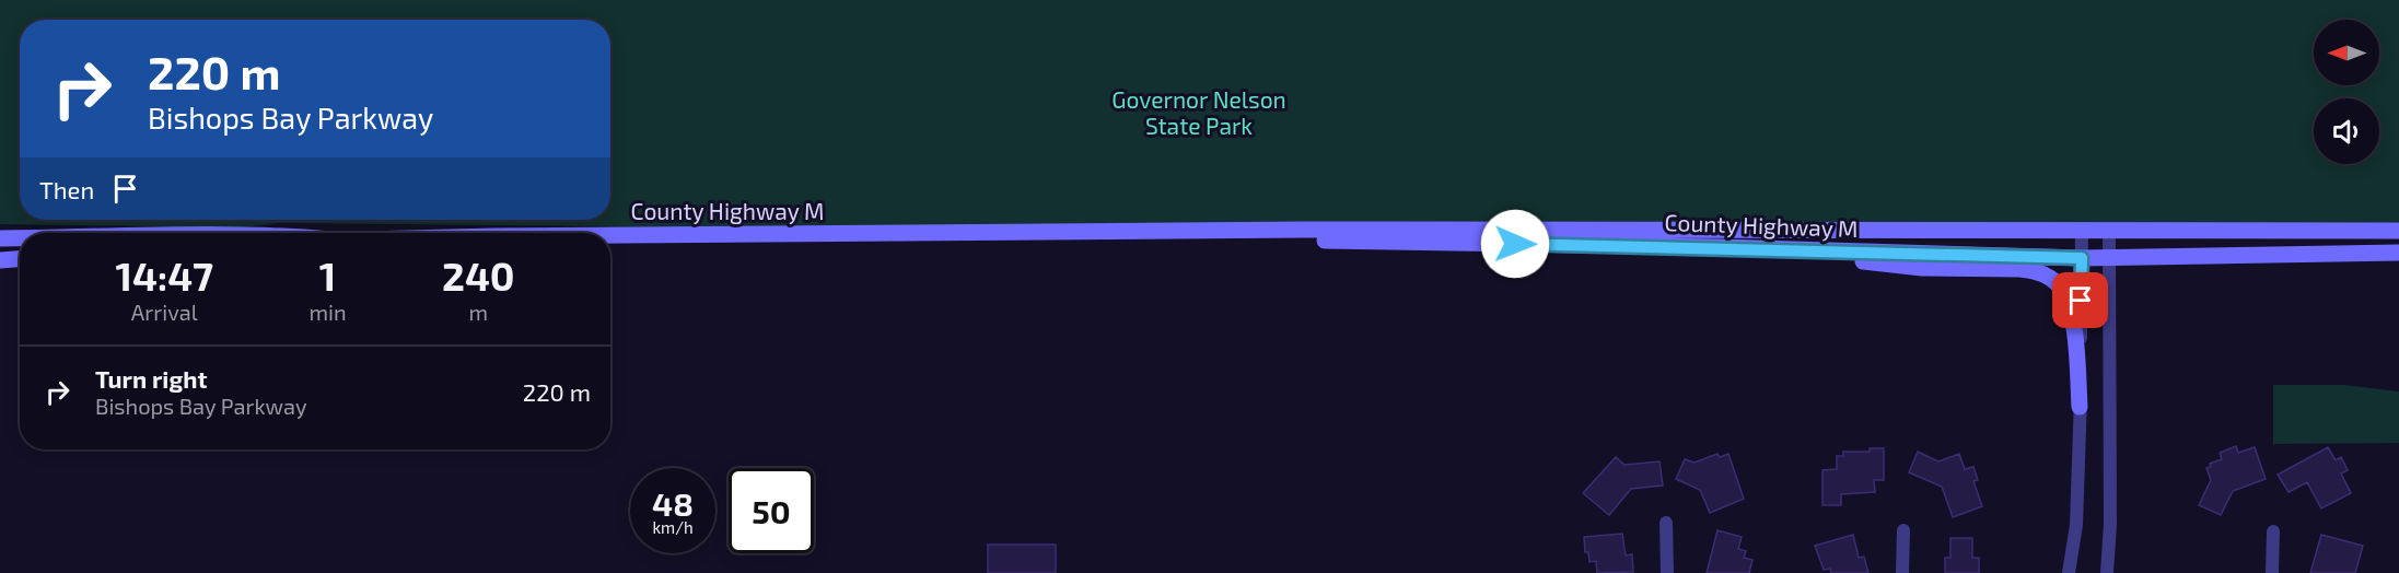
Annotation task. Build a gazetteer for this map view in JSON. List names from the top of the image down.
{
  "streets": {
    "main road": ["County Highway M"]
  },
  "parks": ["Governor Nelson State Park"],
  "north": "left",
  "page": {
    "turn": ["220 m", "Bishops Bay Parkway"],
    "then": "Then",
    "eta": [
      "14:47",
      "Arrival",
      "1",
      "min",
      "240",
      "m"
    ],
    "list": [
      {
        "name": "Turn right",
        "note": "Bishops Bay Parkway",
        "value": "220 m"
      }
    ],
    "speed": "48 km/h",
    "limit": "50"
  }
}
